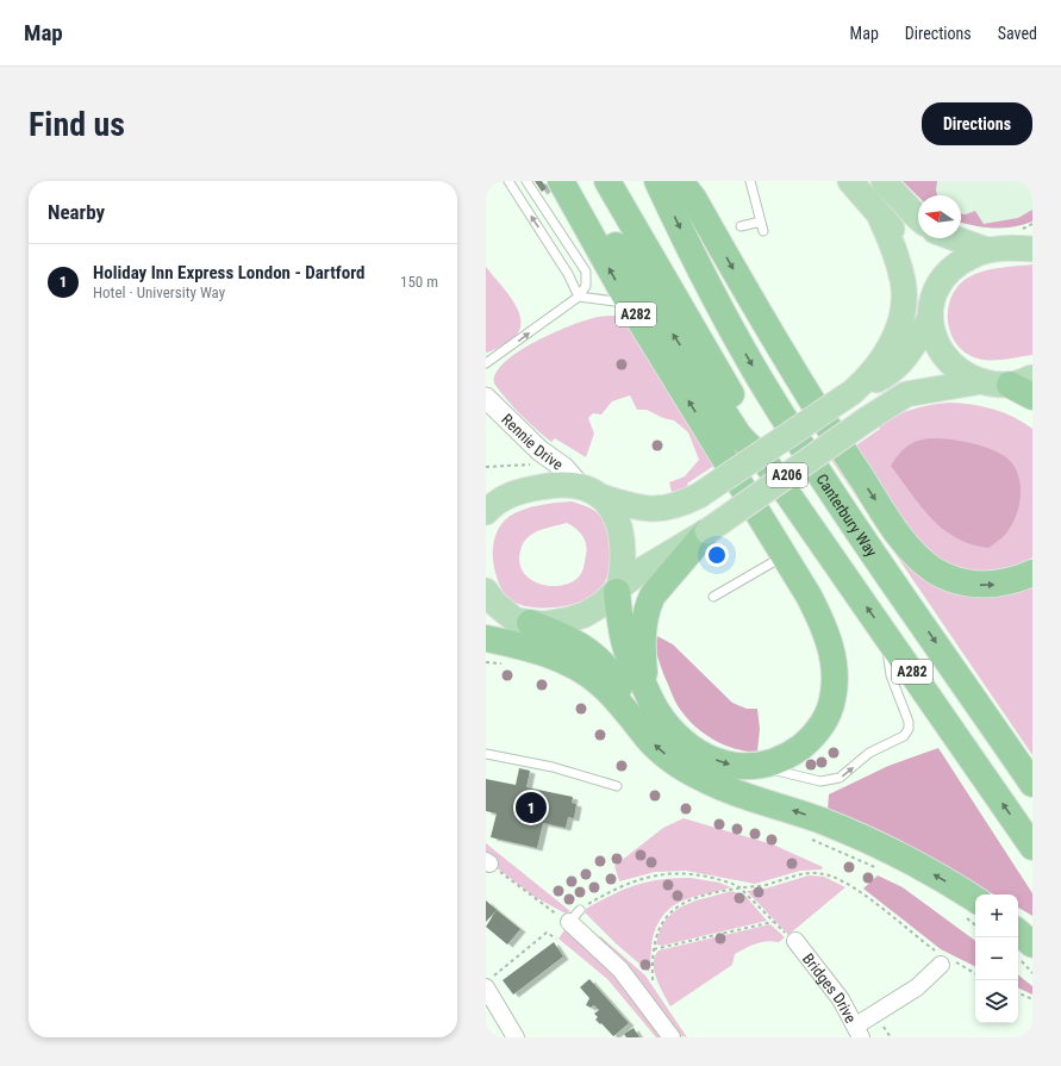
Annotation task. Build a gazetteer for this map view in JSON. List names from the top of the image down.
{
  "streets": {
    "highway": ["A282", "Canterbury Way"],
    "main road": ["A206"],
    "street": ["Rennie Drive", "Bridges Drive"]
  },
  "crossings": [
    ["A282", "A206"]
  ],
  "north": "left",
  "page": {
    "header": "Map",
    "nav": ["Map", "Directions", "Saved"],
    "buttons": "Directions",
    "title": "Find us",
    "heading": "Nearby",
    "list": [
      {
        "mark": "1",
        "name": "Holiday Inn Express London - Dartford",
        "note": "Hotel · University Way",
        "value": "150 m"
      }
    ],
    "pins": "1",
    "map_buttons": ["+", "−"]
  }
}
